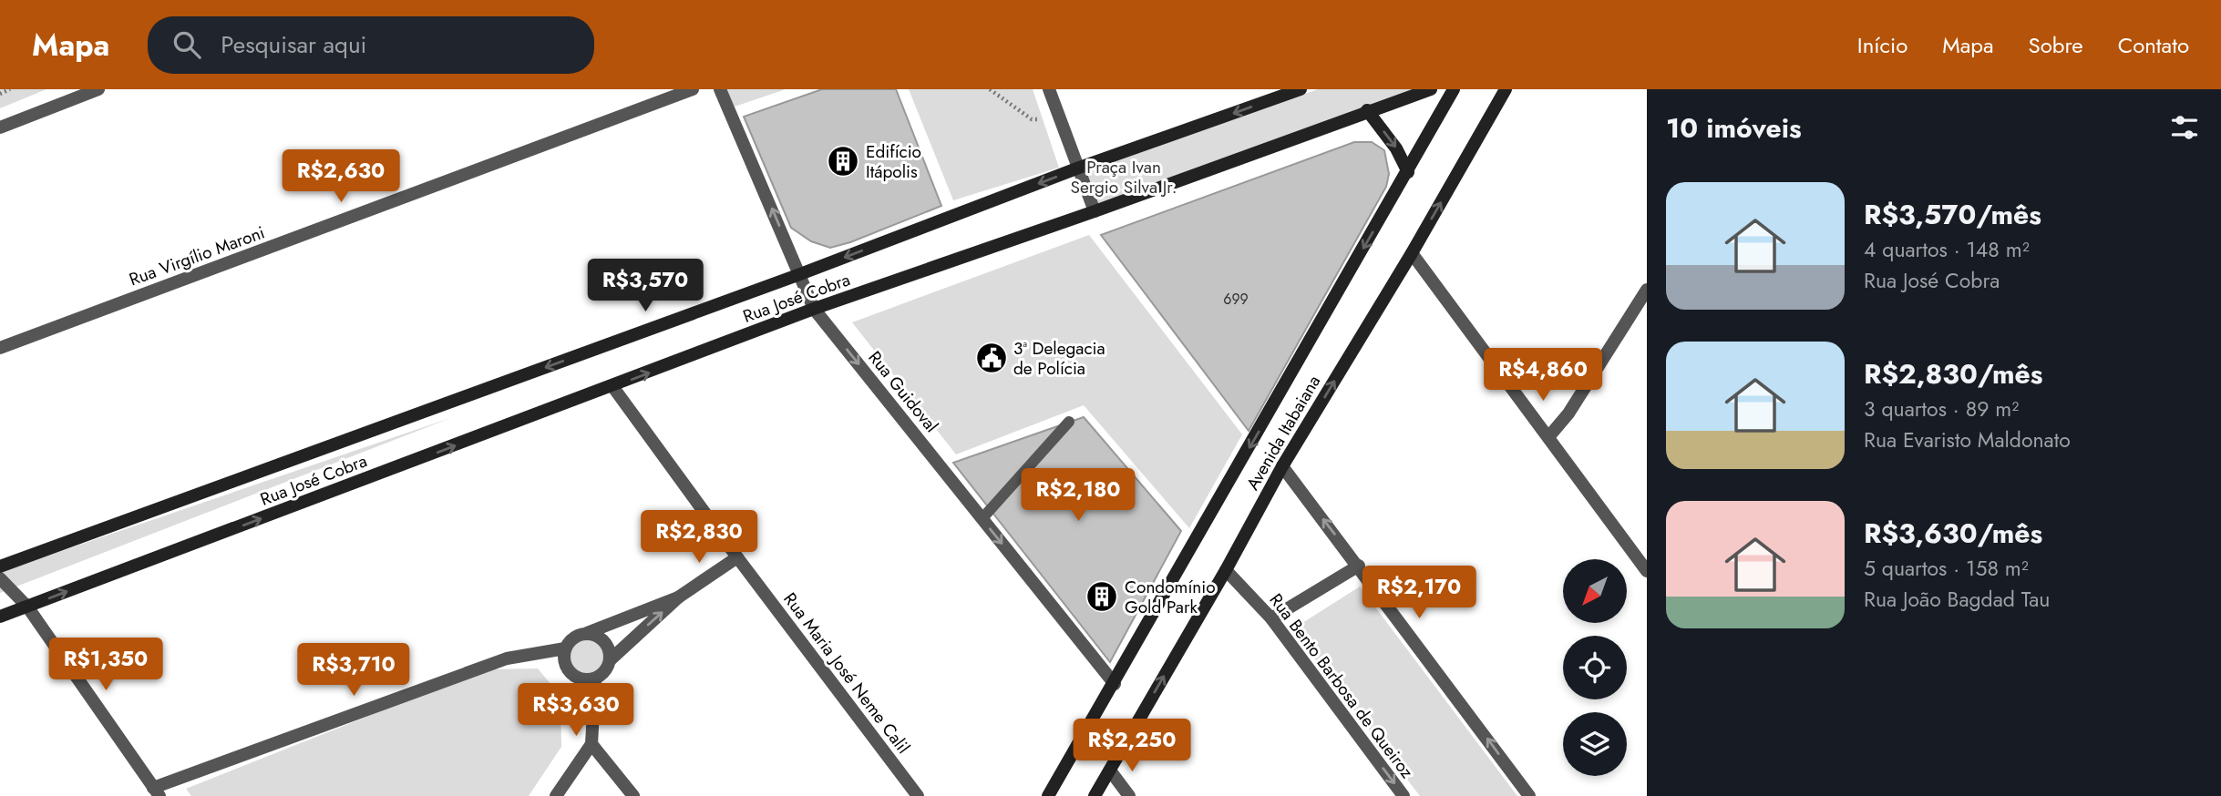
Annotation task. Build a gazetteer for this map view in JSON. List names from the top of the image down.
{
  "streets": {
    "street": [
      "Rua Virgílio Maroni",
      "Rua José Cobra",
      "Rua Guidoval",
      "Avenida Itabaiana",
      "Rua Maria José Neme Calil",
      "Rua Bento Barbosa de Queiroz"
    ]
  },
  "crossings": [
    ["Rua José Cobra", "Rua Guidoval"],
    ["Rua José Cobra", "Rua Maria José Neme Calil"],
    ["Rua Guidoval", "Avenida Itabaiana"],
    ["Avenida Itabaiana", "Rua Bento Barbosa de Queiroz"]
  ],
  "parks": ["Praça Ivan Sergio Silva Jr."],
  "places": {
    "building": ["Edifício Itápolis", "Condomínio Gold Park"],
    "public building": ["3ª Delegacia de Polícia"]
  },
  "house_numbers": ["699"],
  "north": "bottom left",
  "page": {
    "header": "Mapa",
    "search": "Pesquisar aqui",
    "nav": [
      "Início",
      "Mapa",
      "Sobre",
      "Contato"
    ],
    "heading": "10 imóveis",
    "price": [
      "R$2,630",
      "R$3,570",
      "R$4,860",
      "R$2,180",
      "R$2,830",
      "R$2,170",
      "R$1,350",
      "R$3,710",
      "R$3,630",
      "R$2,250"
    ],
    "list": [
      {
        "name": "R$3,570/mês",
        "note": "4 quartos · 148 m² · Rua José Cobra"
      },
      {
        "name": "R$2,830/mês",
        "note": "3 quartos · 89 m² · Rua Evaristo Maldonato"
      },
      {
        "name": "R$3,630/mês",
        "note": "5 quartos · 158 m² · Rua João Bagdad Tau"
      }
    ]
  }
}
